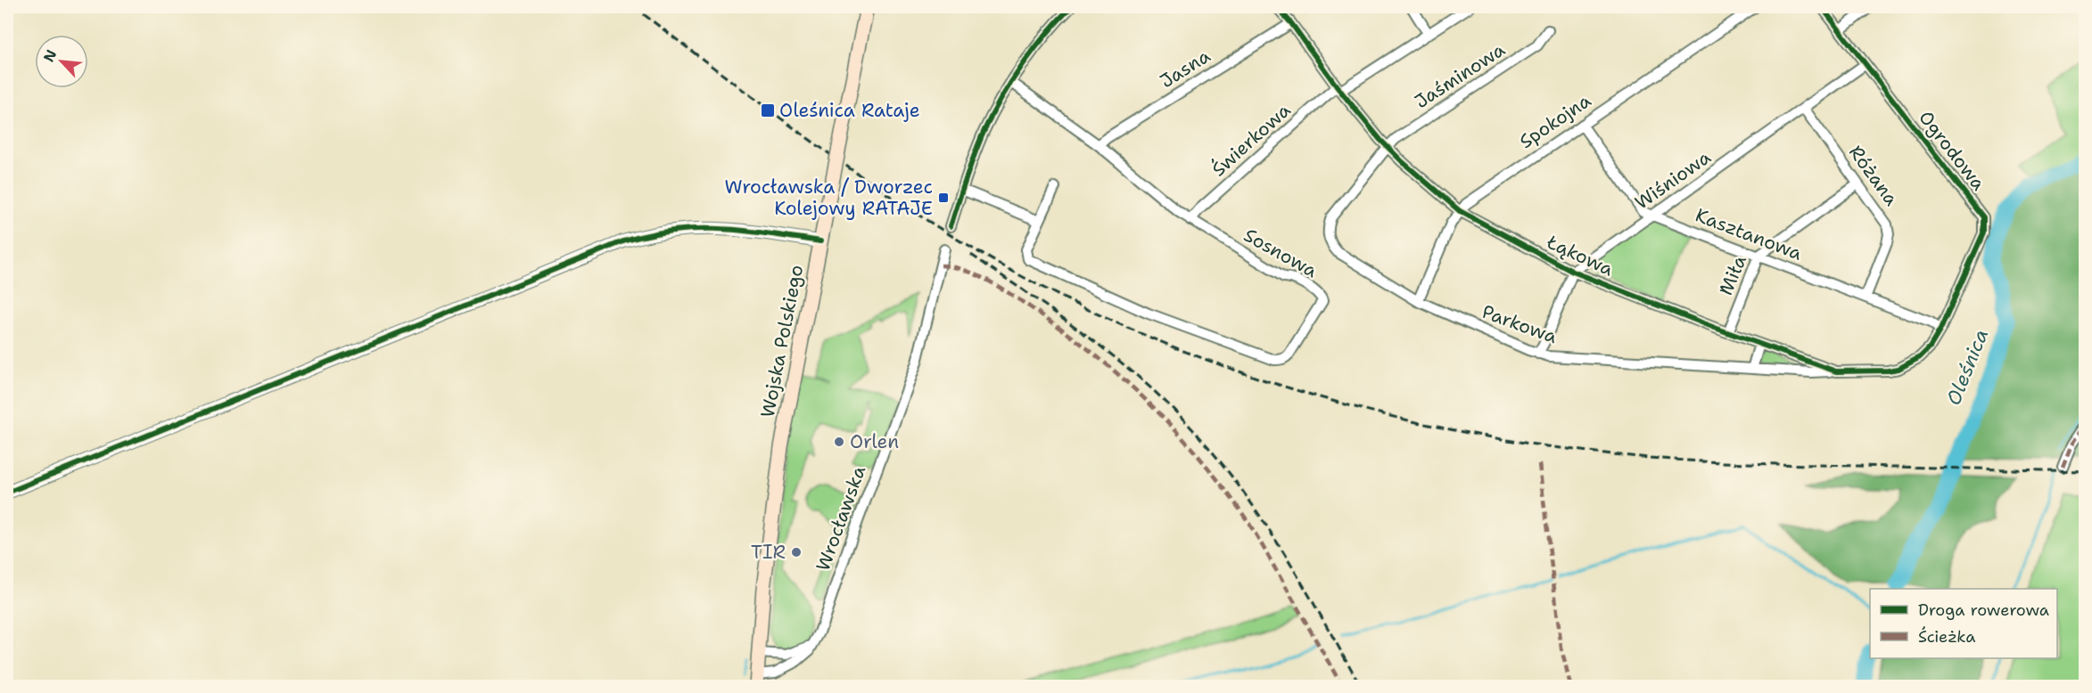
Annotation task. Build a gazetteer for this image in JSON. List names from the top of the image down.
{
  "streets": {
    "main road": ["Wojska Polskiego"],
    "street": [
      "Jasna",
      "Jaśminowa",
      "Spokojna",
      "Świerkowa",
      "Ogrodowa",
      "Różana",
      "Wiśniowa",
      "Kasztanowa",
      "Sosnowa",
      "Łąkowa",
      "Miła",
      "Parkowa",
      "Wrocławska"
    ]
  },
  "crossings": [
    ["Jasna", "Sosnowa"],
    ["Jasna", "Łąkowa"],
    ["Jaśminowa", "Łąkowa"],
    ["Jaśminowa", "Parkowa"],
    ["Spokojna", "Kasztanowa"],
    ["Spokojna", "Łąkowa"],
    ["Spokojna", "Parkowa"],
    ["Świerkowa", "Sosnowa"],
    ["Świerkowa", "Łąkowa"],
    ["Ogrodowa", "Wiśniowa"],
    ["Ogrodowa", "Kasztanowa"],
    ["Ogrodowa", "Łąkowa"],
    ["Różana", "Wiśniowa"],
    ["Różana", "Kasztanowa"],
    ["Różana", "Miła"],
    ["Wiśniowa", "Kasztanowa"],
    ["Wiśniowa", "Łąkowa"],
    ["Kasztanowa", "Łąkowa"],
    ["Kasztanowa", "Miła"],
    ["Łąkowa", "Miła"],
    ["Łąkowa", "Parkowa"],
    ["Wojska Polskiego", "Wrocławska"]
  ],
  "water": ["Oleśnica"],
  "places": {
    "transit": ["Oleśnica Rataje", "Wrocławska / Dworzec Kolejowy RATAJE"],
    "other": ["Orlen", "TIR"]
  },
  "legend": ["Droga rowerowa", "Ścieżka"],
  "north": "top left"
}
